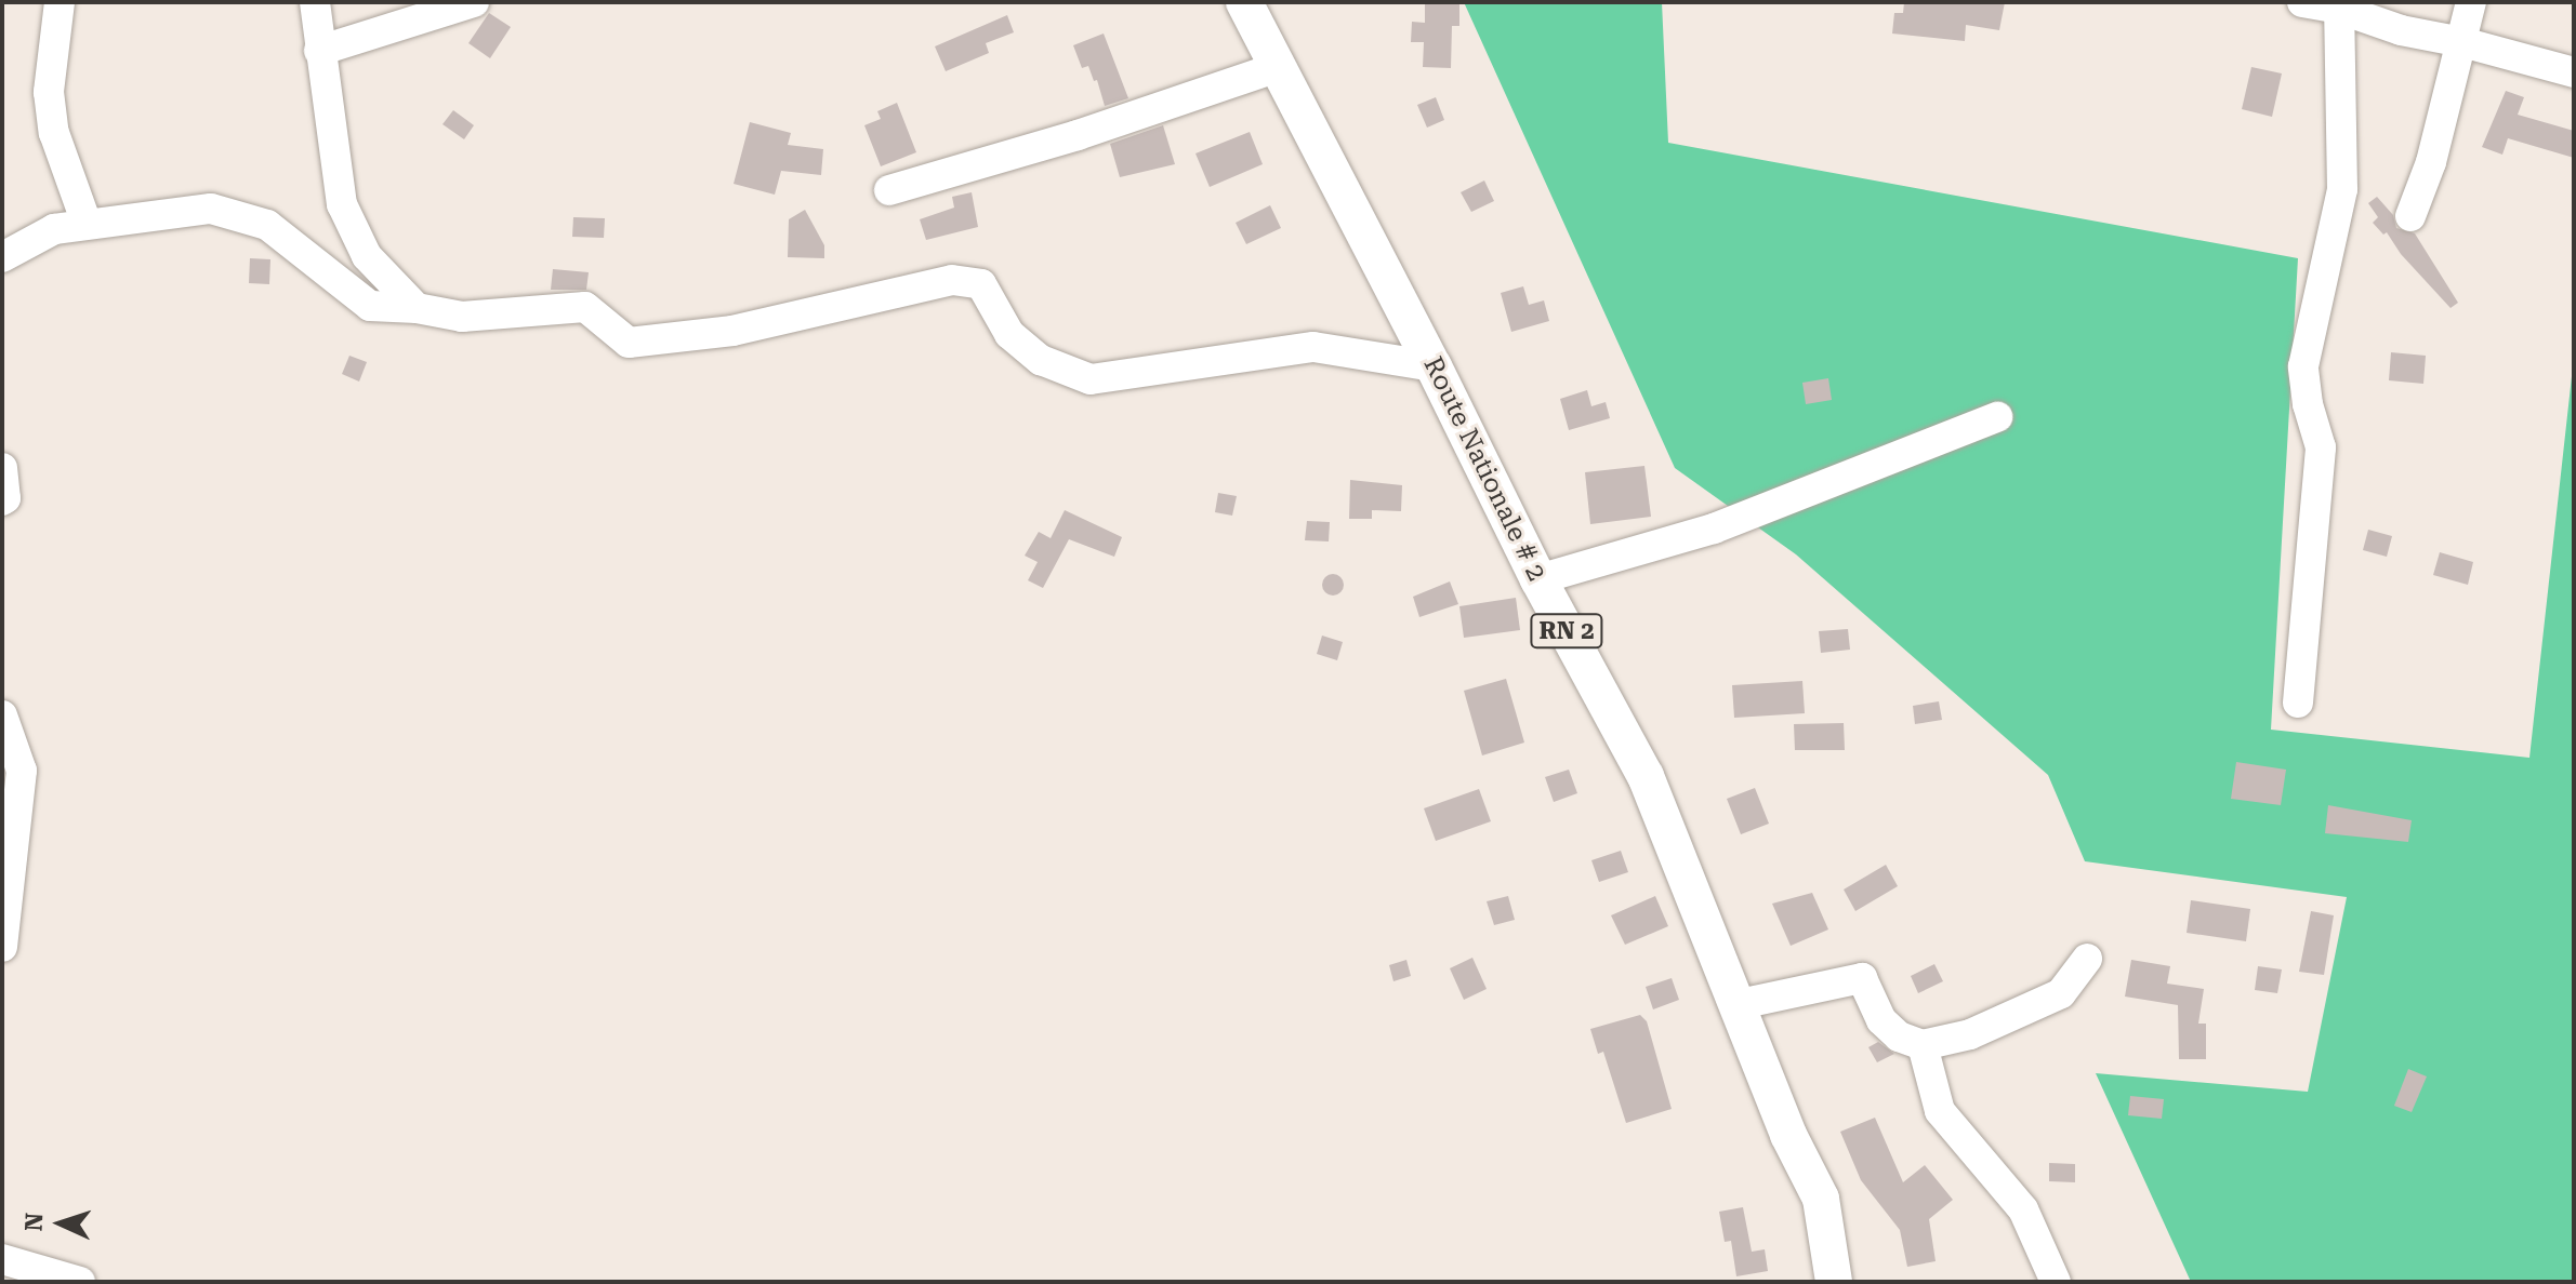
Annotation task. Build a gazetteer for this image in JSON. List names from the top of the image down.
{
  "streets": {
    "main road": ["Route Nationale # 2", "RN 2"]
  },
  "north": "left"
}
